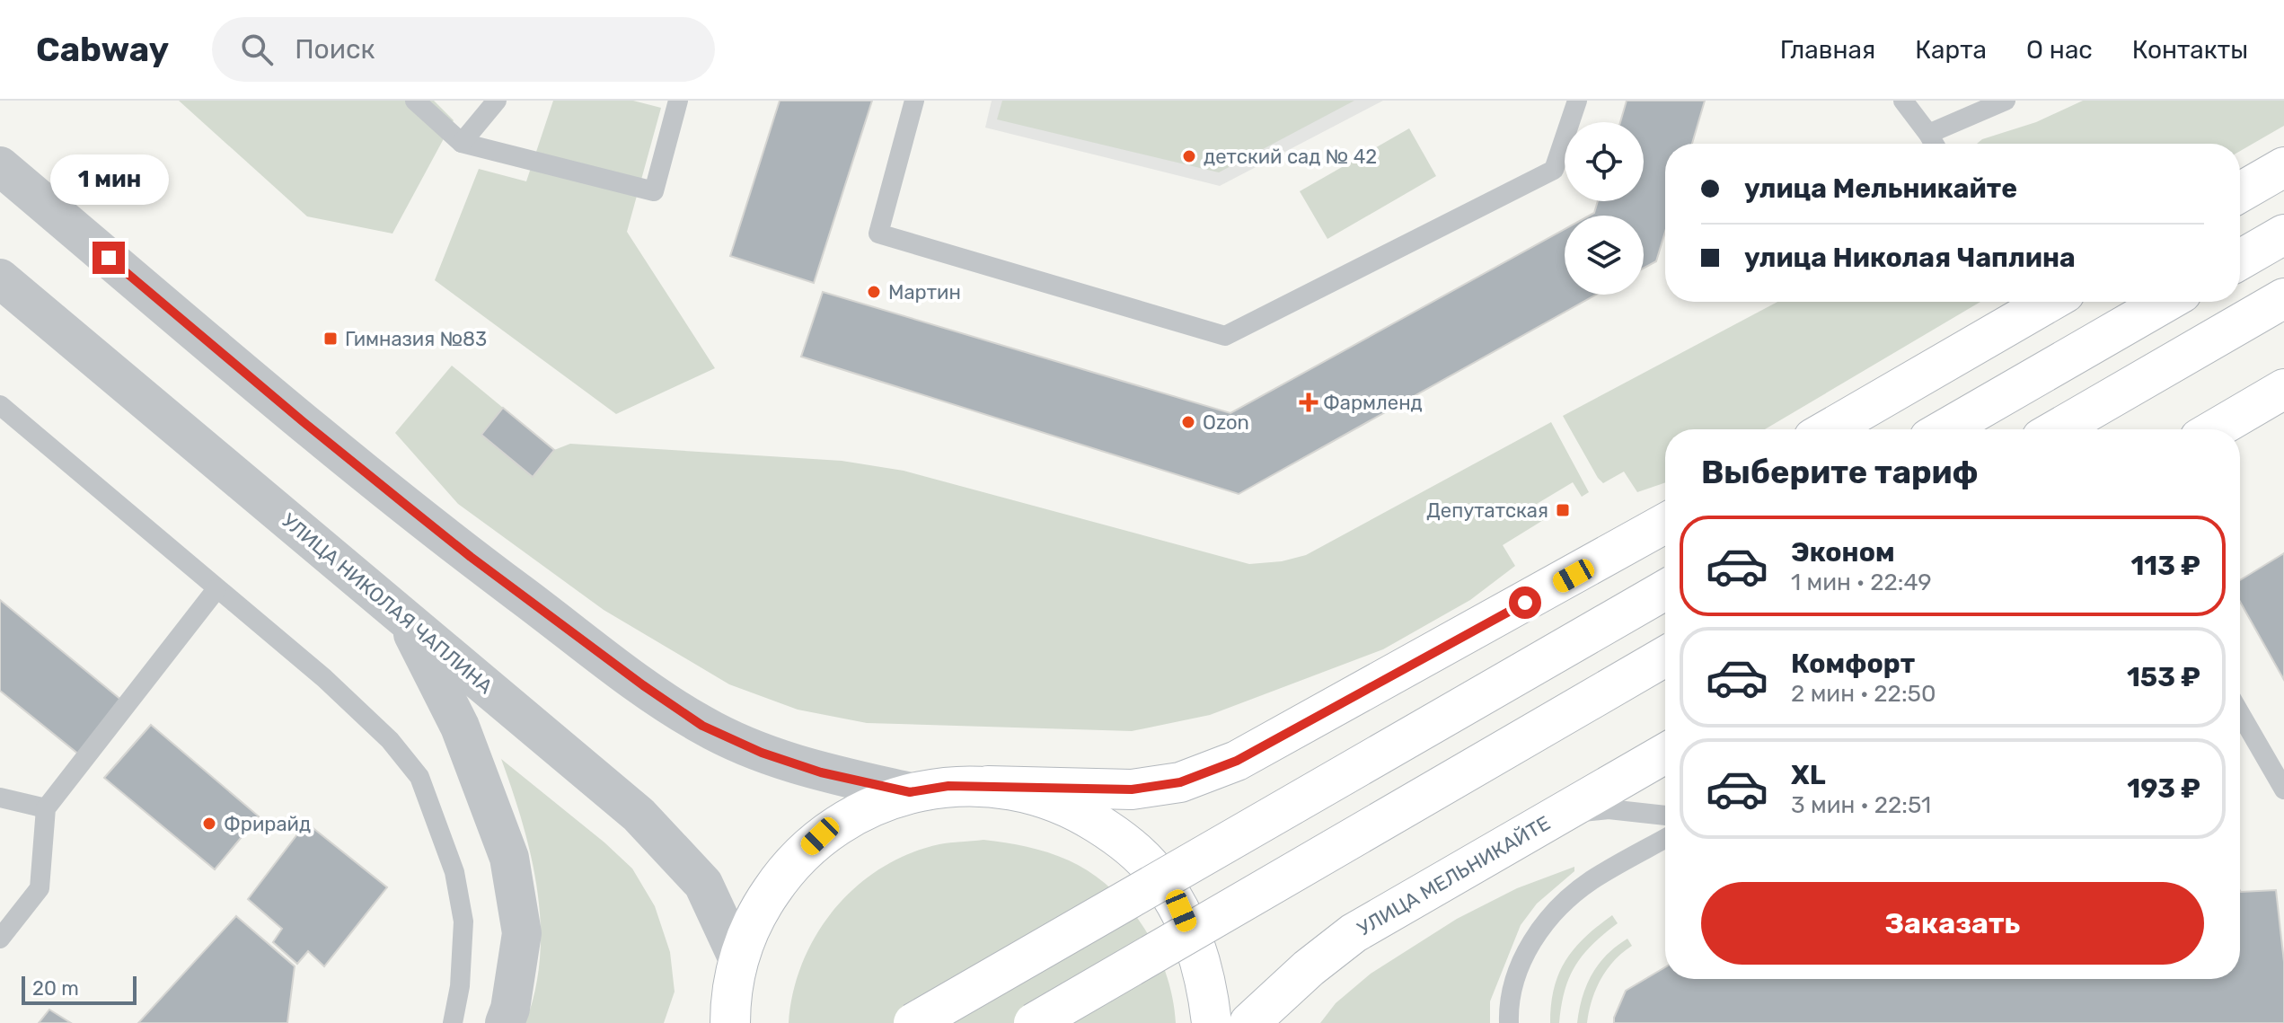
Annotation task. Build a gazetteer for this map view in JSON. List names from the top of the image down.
{
  "streets": {
    "main road": ["УЛИЦА МЕЛЬНИКАЙТЕ"],
    "street": ["УЛИЦА НИКОЛАЯ ЧАПЛИНА"]
  },
  "places": {
    "other": [
      "детский сад № 42",
      "Мартин",
      "Ozon",
      "Фрирайд"
    ],
    "transit": ["Гимназия №83", "Депутатская"],
    "health": ["Фармленд"]
  },
  "scale_bar": "20 m",
  "page": {
    "header": "Cabway",
    "search": "Поиск",
    "nav": [
      "Главная",
      "Карта",
      "О нас",
      "Контакты"
    ],
    "banner": ["улица Мельникайте", "улица Николая Чаплина"],
    "bubble": "1 мин",
    "heading": "Выберите тариф",
    "list": [
      {
        "name": "Эконом",
        "note": "1 мин · 22:49",
        "value": "113 ₽"
      },
      {
        "name": "Комфорт",
        "note": "2 мин · 22:50",
        "value": "153 ₽"
      },
      {
        "name": "XL",
        "note": "3 мин · 22:51",
        "value": "193 ₽"
      }
    ],
    "buttons": "Заказать",
    "scale": "20 m"
  }
}
